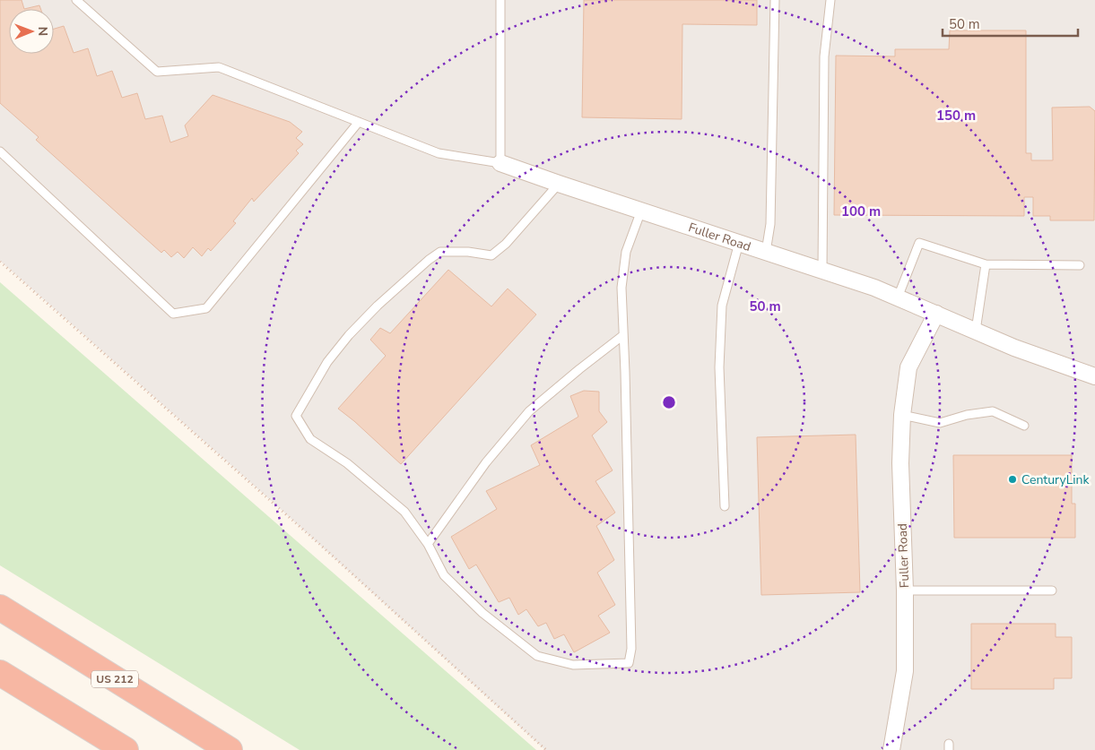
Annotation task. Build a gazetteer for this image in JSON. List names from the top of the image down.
{
  "streets": {
    "highway": ["US 212"],
    "street": ["Fuller Road"]
  },
  "places": ["CenturyLink"],
  "scale_bar": "50 m",
  "north": "right",
  "rings": ["150 m", "100 m", "50 m"]
}
